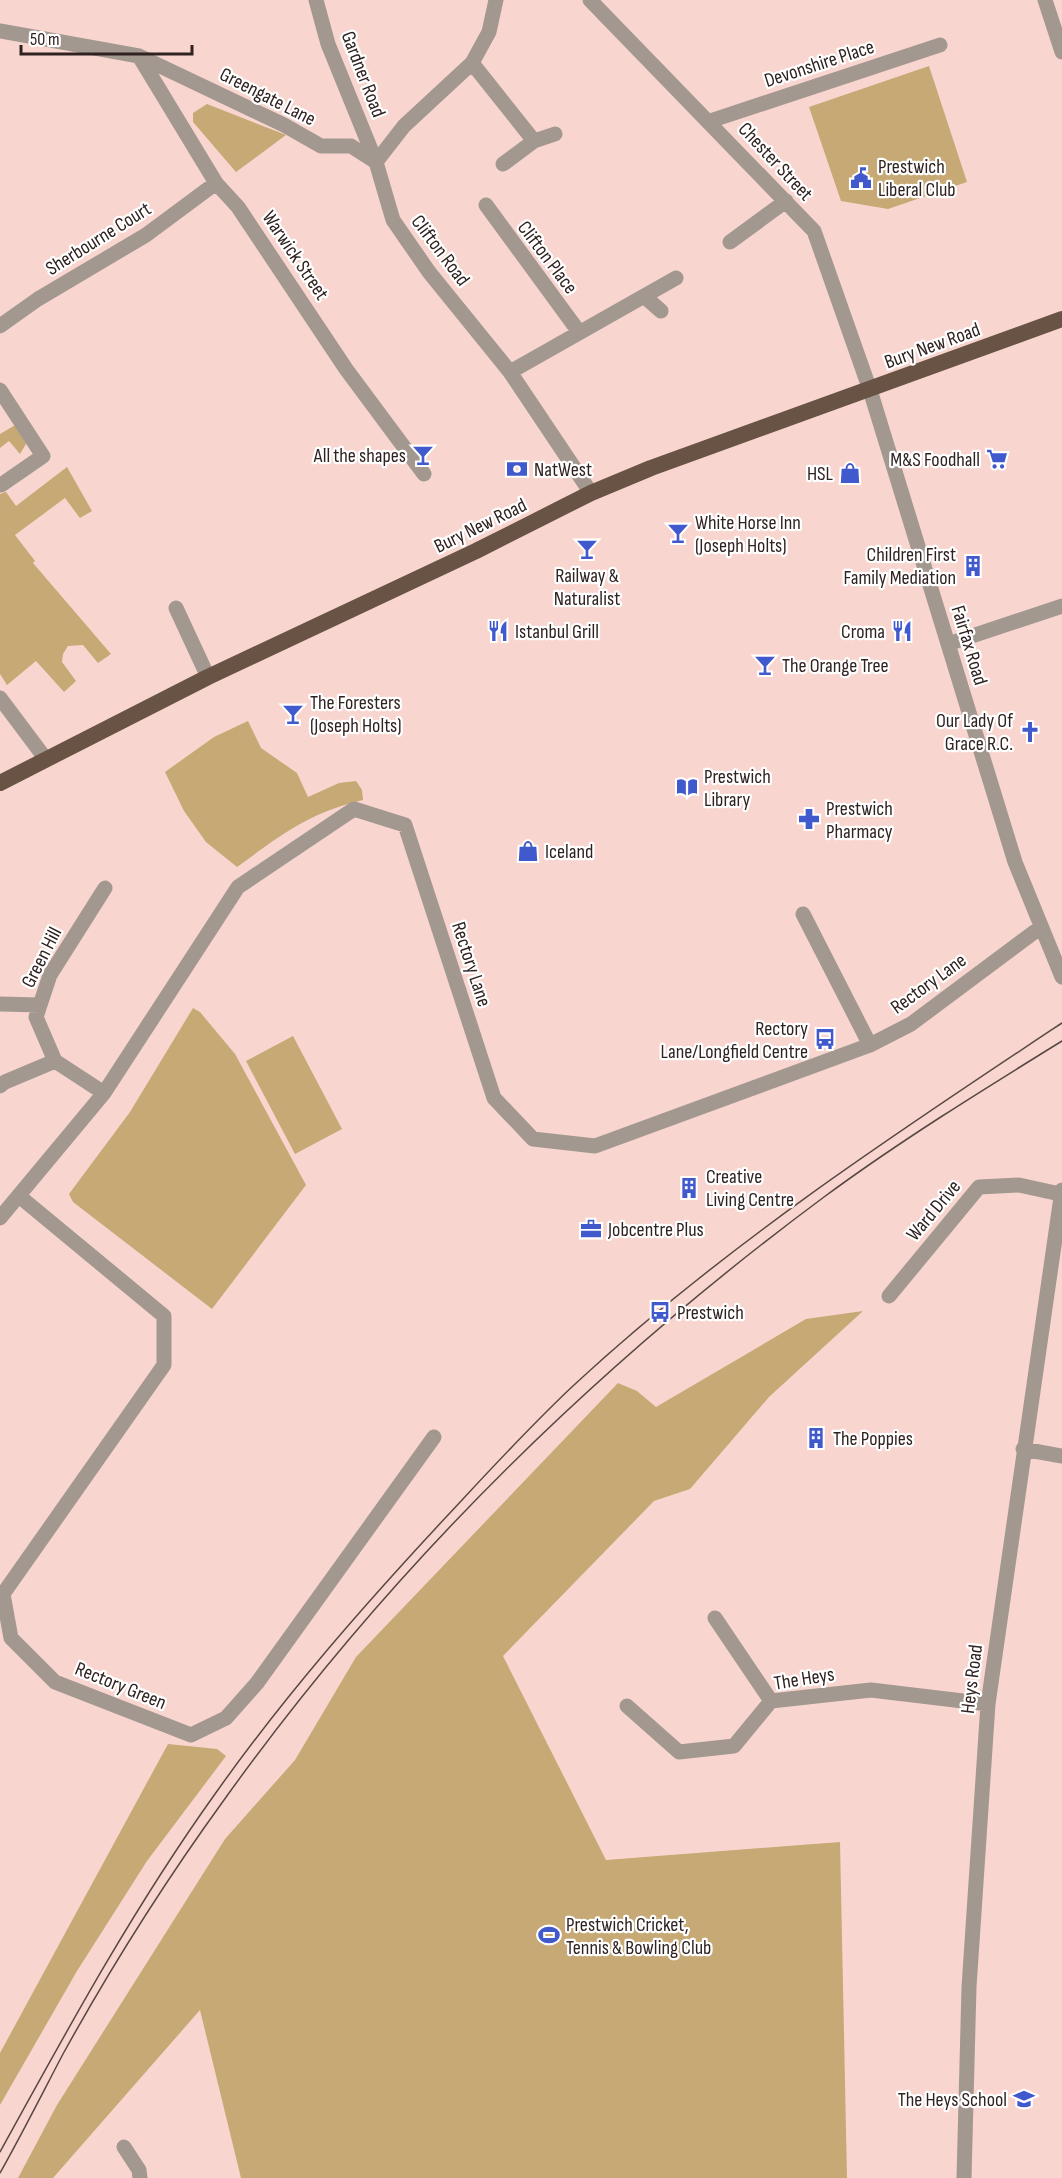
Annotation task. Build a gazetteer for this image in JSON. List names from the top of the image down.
{
  "streets": {
    "highway": ["Bury New Road"],
    "street": [
      "Devonshire Place",
      "Gardner Road",
      "Greengate Lane",
      "Chester Street",
      "Sherbourne Court",
      "Clifton Road",
      "Warwick Street",
      "Clifton Place",
      "Fairfax Road",
      "Green Hill",
      "Rectory Lane",
      "Ward Drive",
      "The Heys",
      "Heys Road",
      "Rectory Green"
    ]
  },
  "crossings": [
    ["Devonshire Place", "Chester Street"],
    ["Gardner Road", "Greengate Lane"],
    ["Gardner Road", "Clifton Road"],
    ["Greengate Lane", "Clifton Road"],
    ["Greengate Lane", "Warwick Street"],
    ["Chester Street", "Bury New Road"],
    ["Chester Street", "Fairfax Road"],
    ["Sherbourne Court", "Warwick Street"],
    ["Clifton Road", "Bury New Road"],
    ["Bury New Road", "Fairfax Road"],
    ["Fairfax Road", "Rectory Lane"],
    ["Rectory Lane", "Rectory Green"],
    ["Ward Drive", "Heys Road"],
    ["The Heys", "Heys Road"]
  ],
  "places": {
    "public building": ["Prestwich Liberal Club"],
    "bar": [
      "All the shapes",
      "White Horse Inn (Joseph Holts)",
      "Railway & Naturalist",
      "The Orange Tree",
      "The Foresters (Joseph Holts)"
    ],
    "supermarket": ["M&S Foodhall"],
    "bank": ["NatWest"],
    "shop": ["HSL", "Iceland"],
    "building": ["Children First Family Mediation", "Creative Living Centre", "The Poppies"],
    "restaurant": ["Istanbul Grill", "Croma"],
    "church": ["Our Lady Of Grace R.C."],
    "library": ["Prestwich Library"],
    "pharmacy": ["Prestwich Pharmacy"],
    "bus stop": ["Rectory Lane/Longfield Centre", "Prestwich"],
    "office": ["Jobcentre Plus"],
    "sports": ["Prestwich Cricket, Tennis & Bowling Club"],
    "school or university": ["The Heys School"]
  },
  "scale_bar": "50 m"
}
